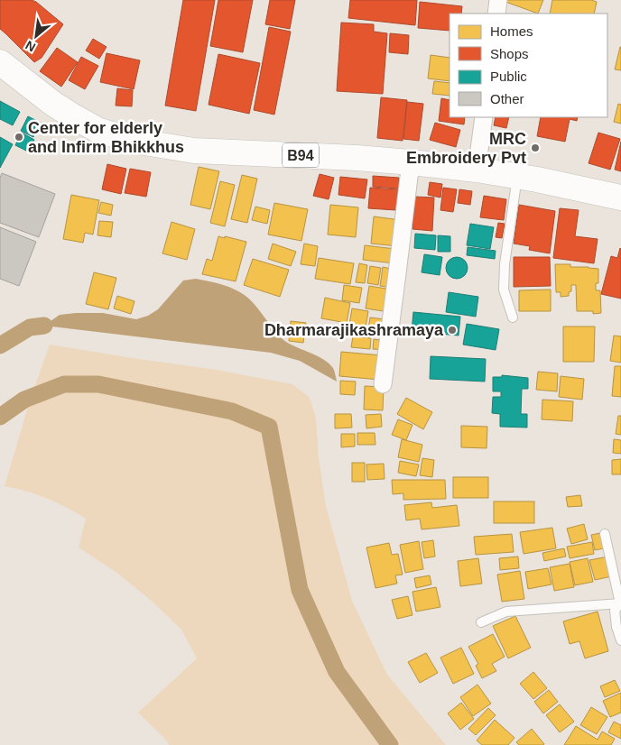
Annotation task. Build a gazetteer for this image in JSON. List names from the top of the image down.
{
  "streets": {
    "main road": ["B94"]
  },
  "places": ["Center for elderly and Infirm Bhikkhus", "MRC Embroidery Pvt", "Dharmarajikashramaya"],
  "legend": [
    "Homes",
    "Shops",
    "Public",
    "Other"
  ],
  "north": "bottom left"
}
